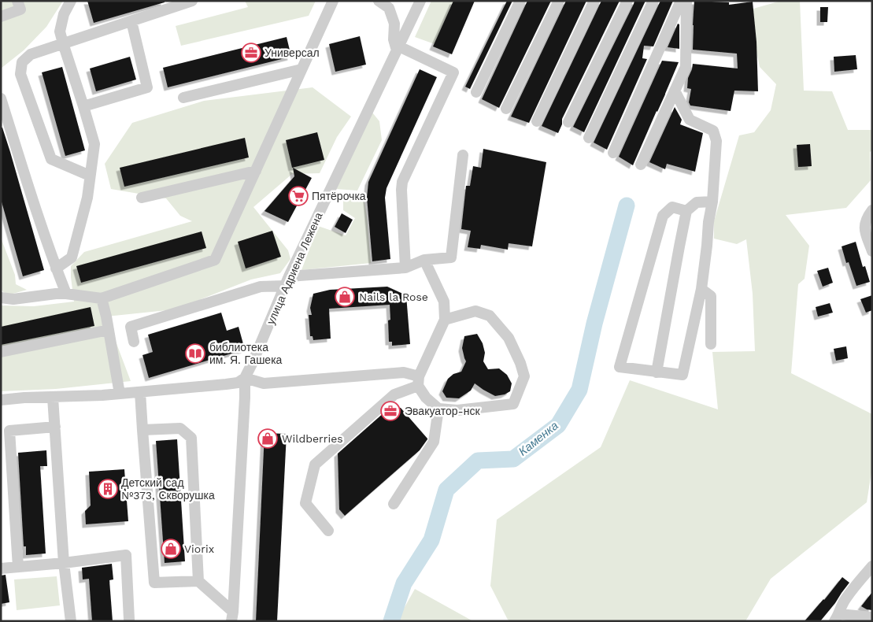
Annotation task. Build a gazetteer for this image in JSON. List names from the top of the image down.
{
  "streets": {
    "street": ["улица Адриена Лежена"]
  },
  "water": ["Каменка"],
  "places": {
    "office": ["Универсал", "Эвакуатор-нск"],
    "supermarket": ["Пятёрочка"],
    "shop": ["Nails la Rose", "Wildberries", "Viorix"],
    "library": ["библиотека им. Я. Гашека"],
    "building": ["Детский сад №373, Скворушка"]
  }
}
